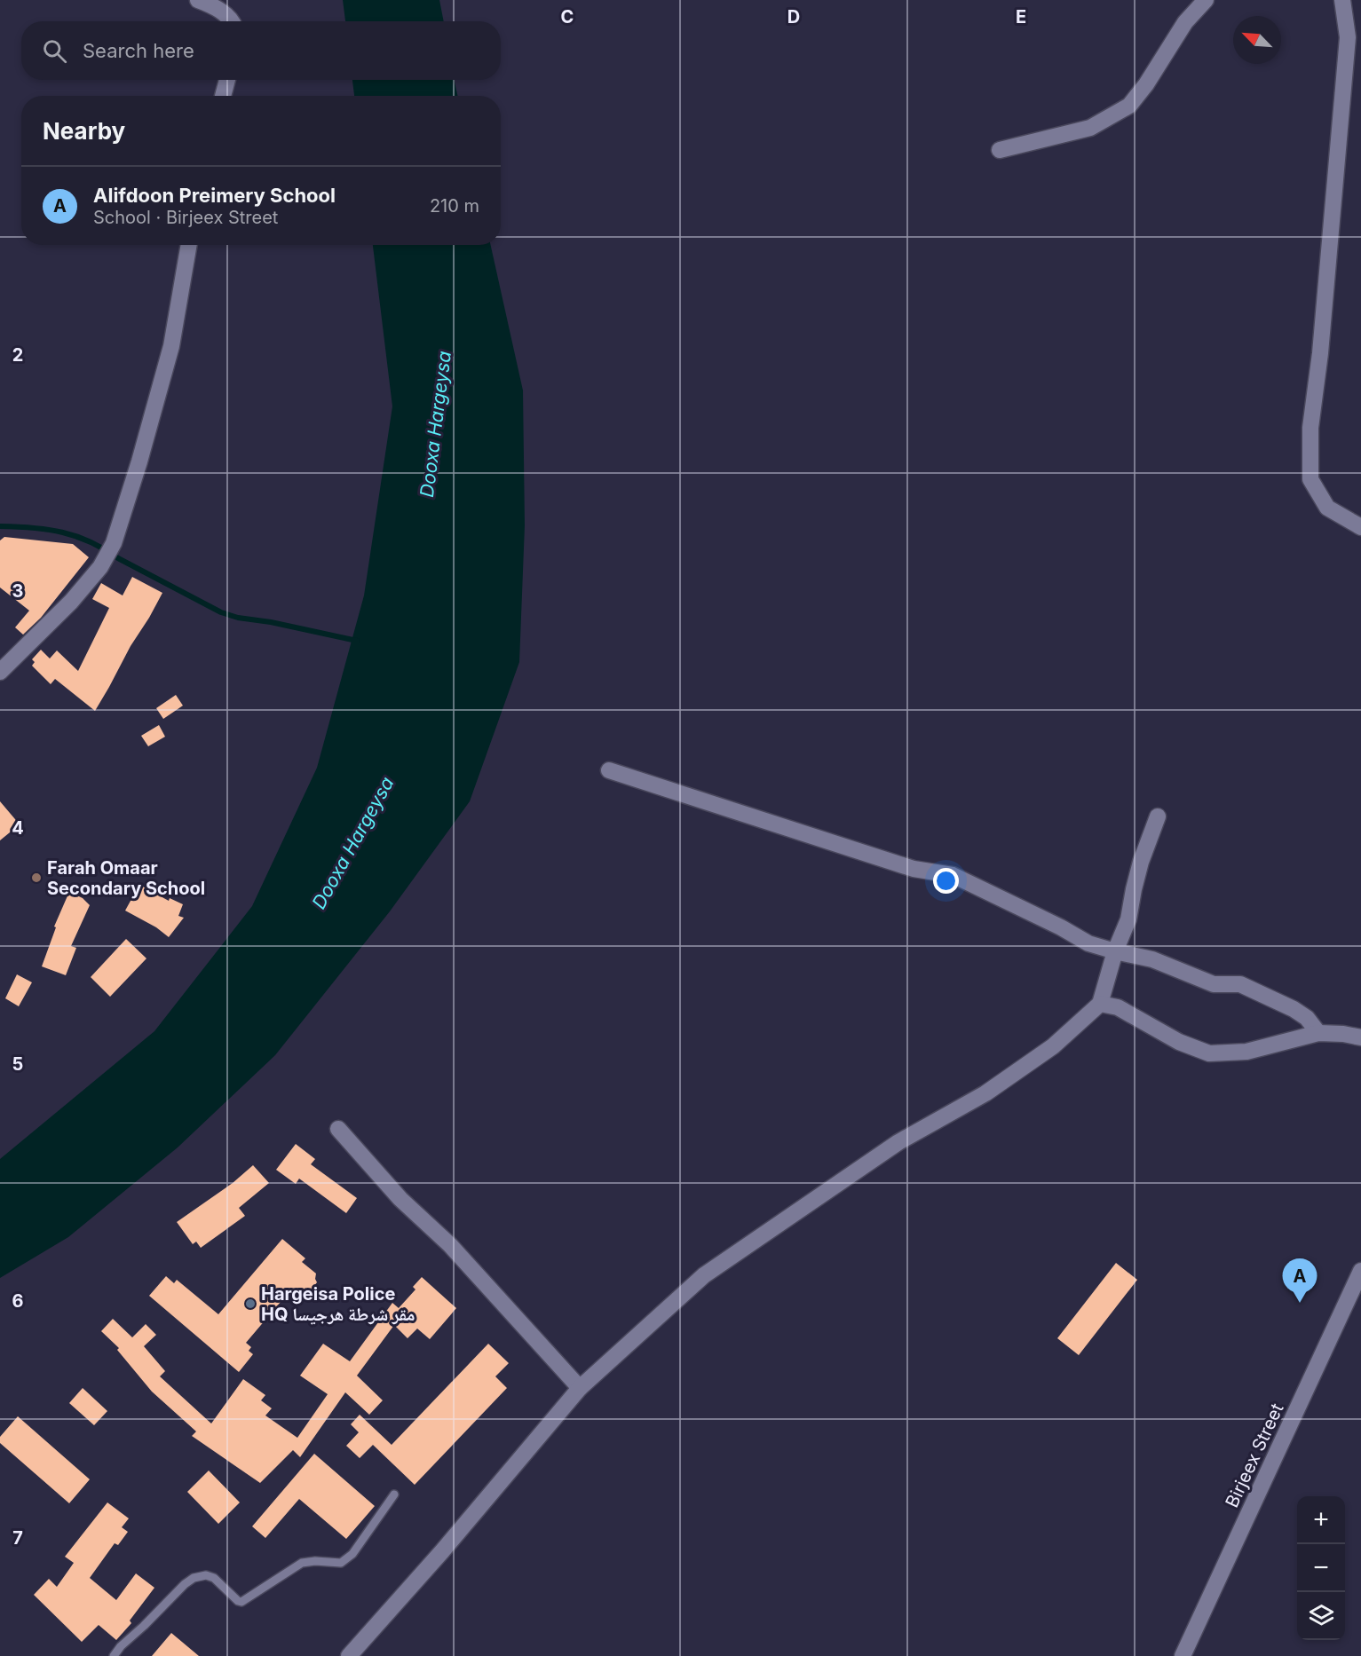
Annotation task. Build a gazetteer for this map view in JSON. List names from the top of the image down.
{
  "streets": {
    "street": ["Birjeex Street"]
  },
  "water": ["Dooxa Hargeysa"],
  "places": ["Farah Omaar Secondary School", "Hargeisa Police HQ مقر شرطة هرجيسا"],
  "north": "top left",
  "page": {
    "search": "Search here",
    "heading": "Nearby",
    "list": [
      {
        "mark": "A",
        "name": "Alifdoon Preimery School",
        "note": "School · Birjeex Street",
        "value": "210 m"
      }
    ],
    "pins": "A",
    "map_buttons": ["+", "−"]
  },
  "grid": {
    "columns": ["C", "D", "E"],
    "rows": [
      "2",
      "3",
      "4",
      "5",
      "6",
      "7"
    ]
  }
}
